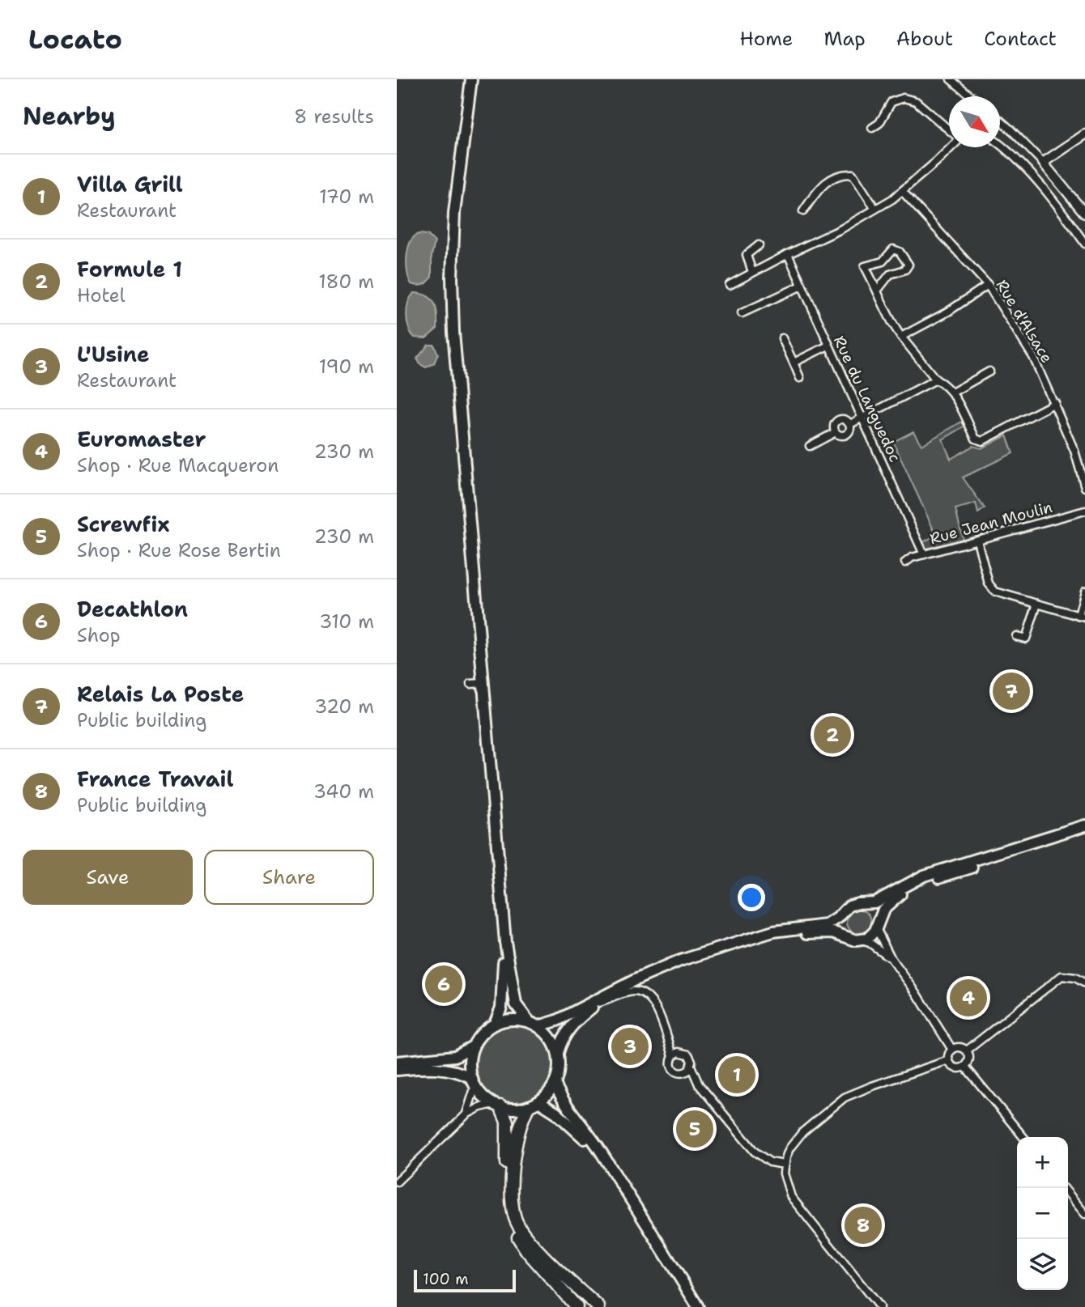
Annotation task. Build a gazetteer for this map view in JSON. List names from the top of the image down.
{
  "streets": {
    "street": ["Rue d'Alsace", "Rue du Languedoc", "Rue Jean Moulin"]
  },
  "crossings": [
    ["Rue du Languedoc", "Rue Jean Moulin"]
  ],
  "scale_bar": "100 m",
  "north": "bottom right",
  "page": {
    "header": "Locato",
    "nav": [
      "Home",
      "Map",
      "About",
      "Contact"
    ],
    "heading": ["Nearby", "8 results"],
    "list": [
      {
        "mark": "1",
        "name": "Villa Grill",
        "note": "Restaurant",
        "value": "170 m"
      },
      {
        "mark": "2",
        "name": "Formule 1",
        "note": "Hotel",
        "value": "180 m"
      },
      {
        "mark": "3",
        "name": "L'Usine",
        "note": "Restaurant",
        "value": "190 m"
      },
      {
        "mark": "4",
        "name": "Euromaster",
        "note": "Shop · Rue Macqueron",
        "value": "230 m"
      },
      {
        "mark": "5",
        "name": "Screwfix",
        "note": "Shop · Rue Rose Bertin",
        "value": "230 m"
      },
      {
        "mark": "6",
        "name": "Decathlon",
        "note": "Shop",
        "value": "310 m"
      },
      {
        "mark": "7",
        "name": "Relais La Poste",
        "note": "Public building",
        "value": "320 m"
      },
      {
        "mark": "8",
        "name": "France Travail",
        "note": "Public building",
        "value": "340 m"
      }
    ],
    "pins": [
      "7",
      "2",
      "6",
      "4",
      "3",
      "1",
      "5",
      "8"
    ],
    "buttons": ["Save", "Share"],
    "map_buttons": ["+", "−"],
    "scale": "100 m"
  }
}
